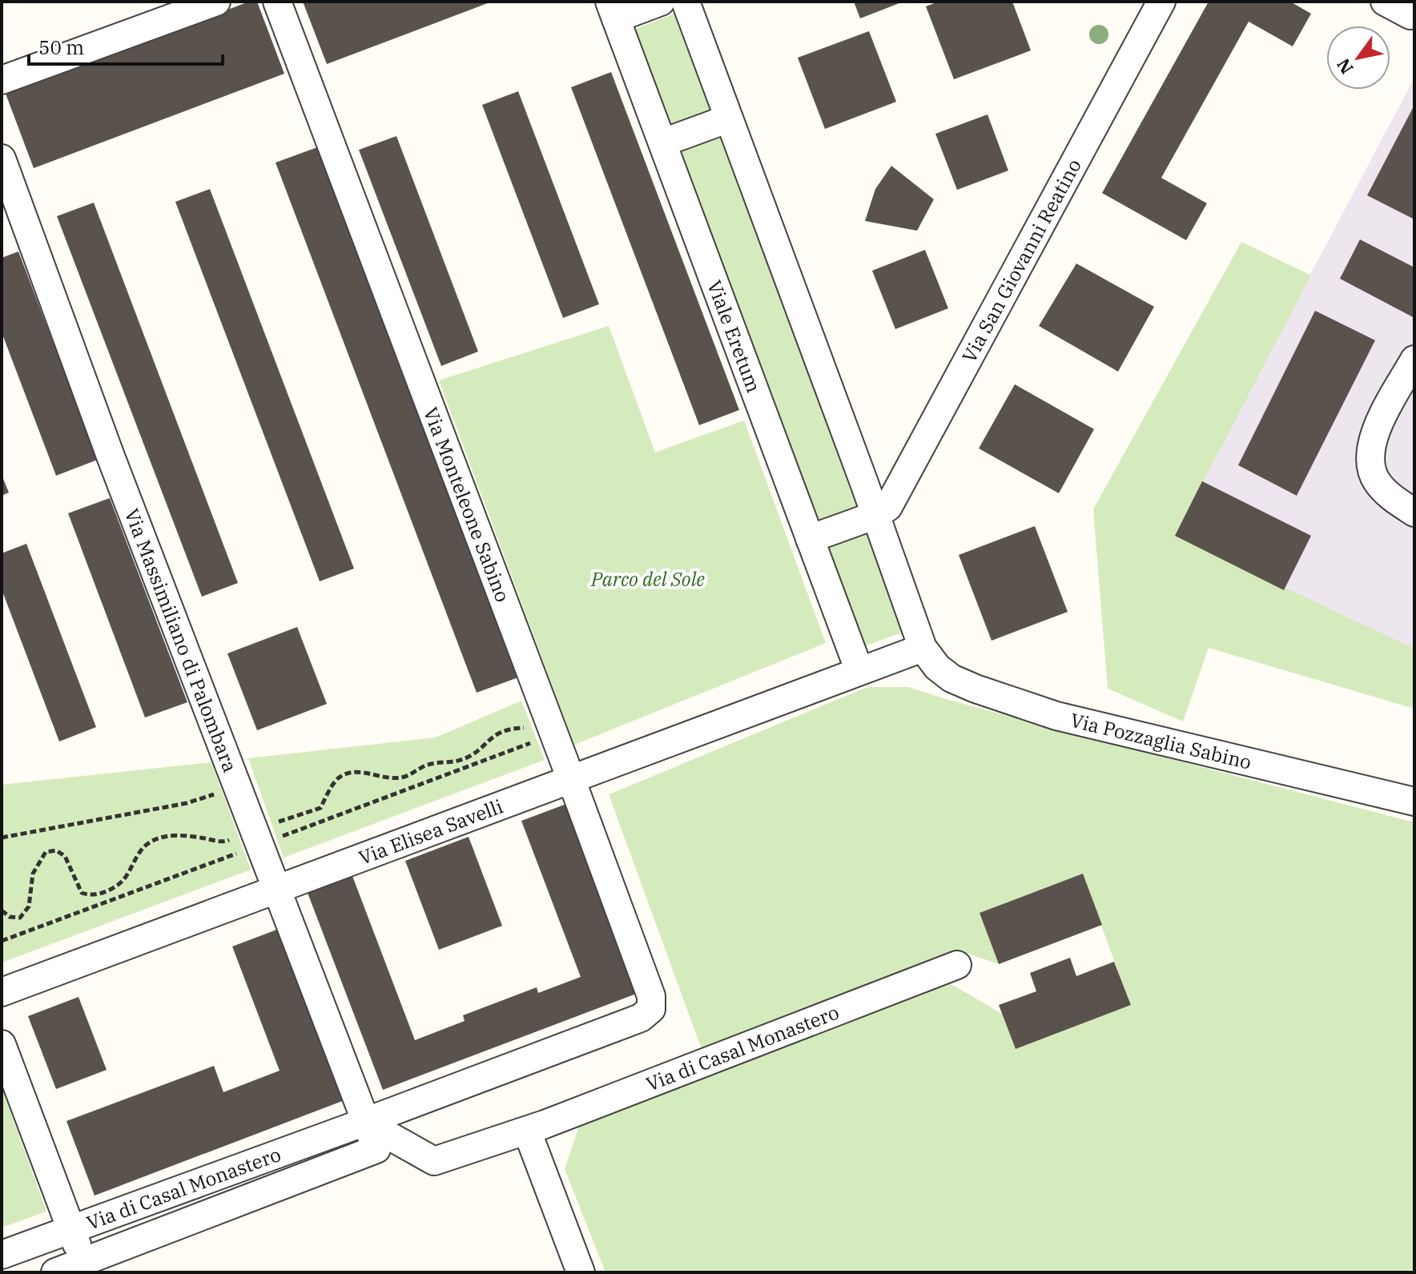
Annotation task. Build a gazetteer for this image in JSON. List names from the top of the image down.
{
  "streets": {
    "street": [
      "Via San Giovanni Reatino",
      "Viale Eretum",
      "Via Monteleone Sabino",
      "Via Massimiliano di Palombara",
      "Via Pozzaglia Sabino",
      "Via Elisea Savelli",
      "Via di Casal Monastero"
    ]
  },
  "crossings": [
    ["Viale Eretum", "Via Elisea Savelli"],
    ["Via Monteleone Sabino", "Via Elisea Savelli"],
    ["Via Monteleone Sabino", "Via di Casal Monastero"],
    ["Via Massimiliano di Palombara", "Via Elisea Savelli"],
    ["Via Massimiliano di Palombara", "Via di Casal Monastero"],
    ["Via Pozzaglia Sabino", "Via Elisea Savelli"]
  ],
  "parks": ["Parco del Sole"],
  "scale_bar": "50 m",
  "north": "bottom left"
}
